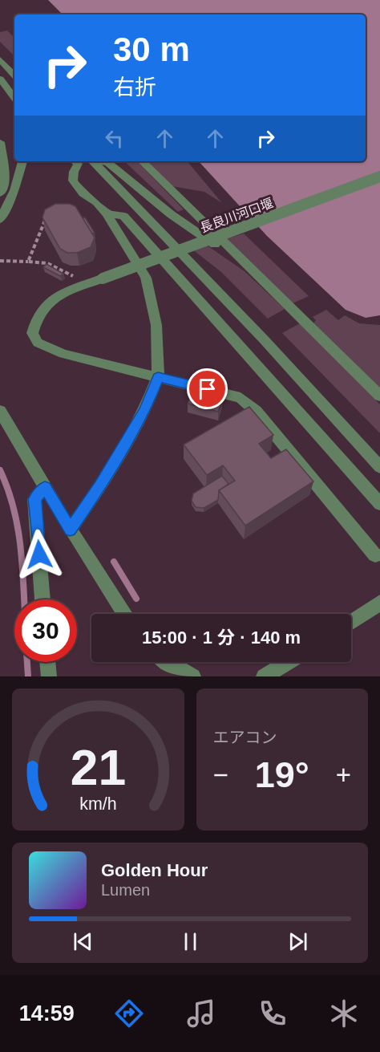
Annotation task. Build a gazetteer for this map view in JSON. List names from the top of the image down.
{
  "streets": {
    "street": ["長良川河口堰"]
  },
  "page": {
    "turn": ["30 m", "右折"],
    "limit": "30",
    "trip": "15:00 · 1 分 · 140 m",
    "tile": "エアコン",
    "heat": ["−", "19°", "+"],
    "song": ["Golden Hour", "Lumen"],
    "tabs": "14:59",
    "gauge": ["21", "km/h"]
  }
}
